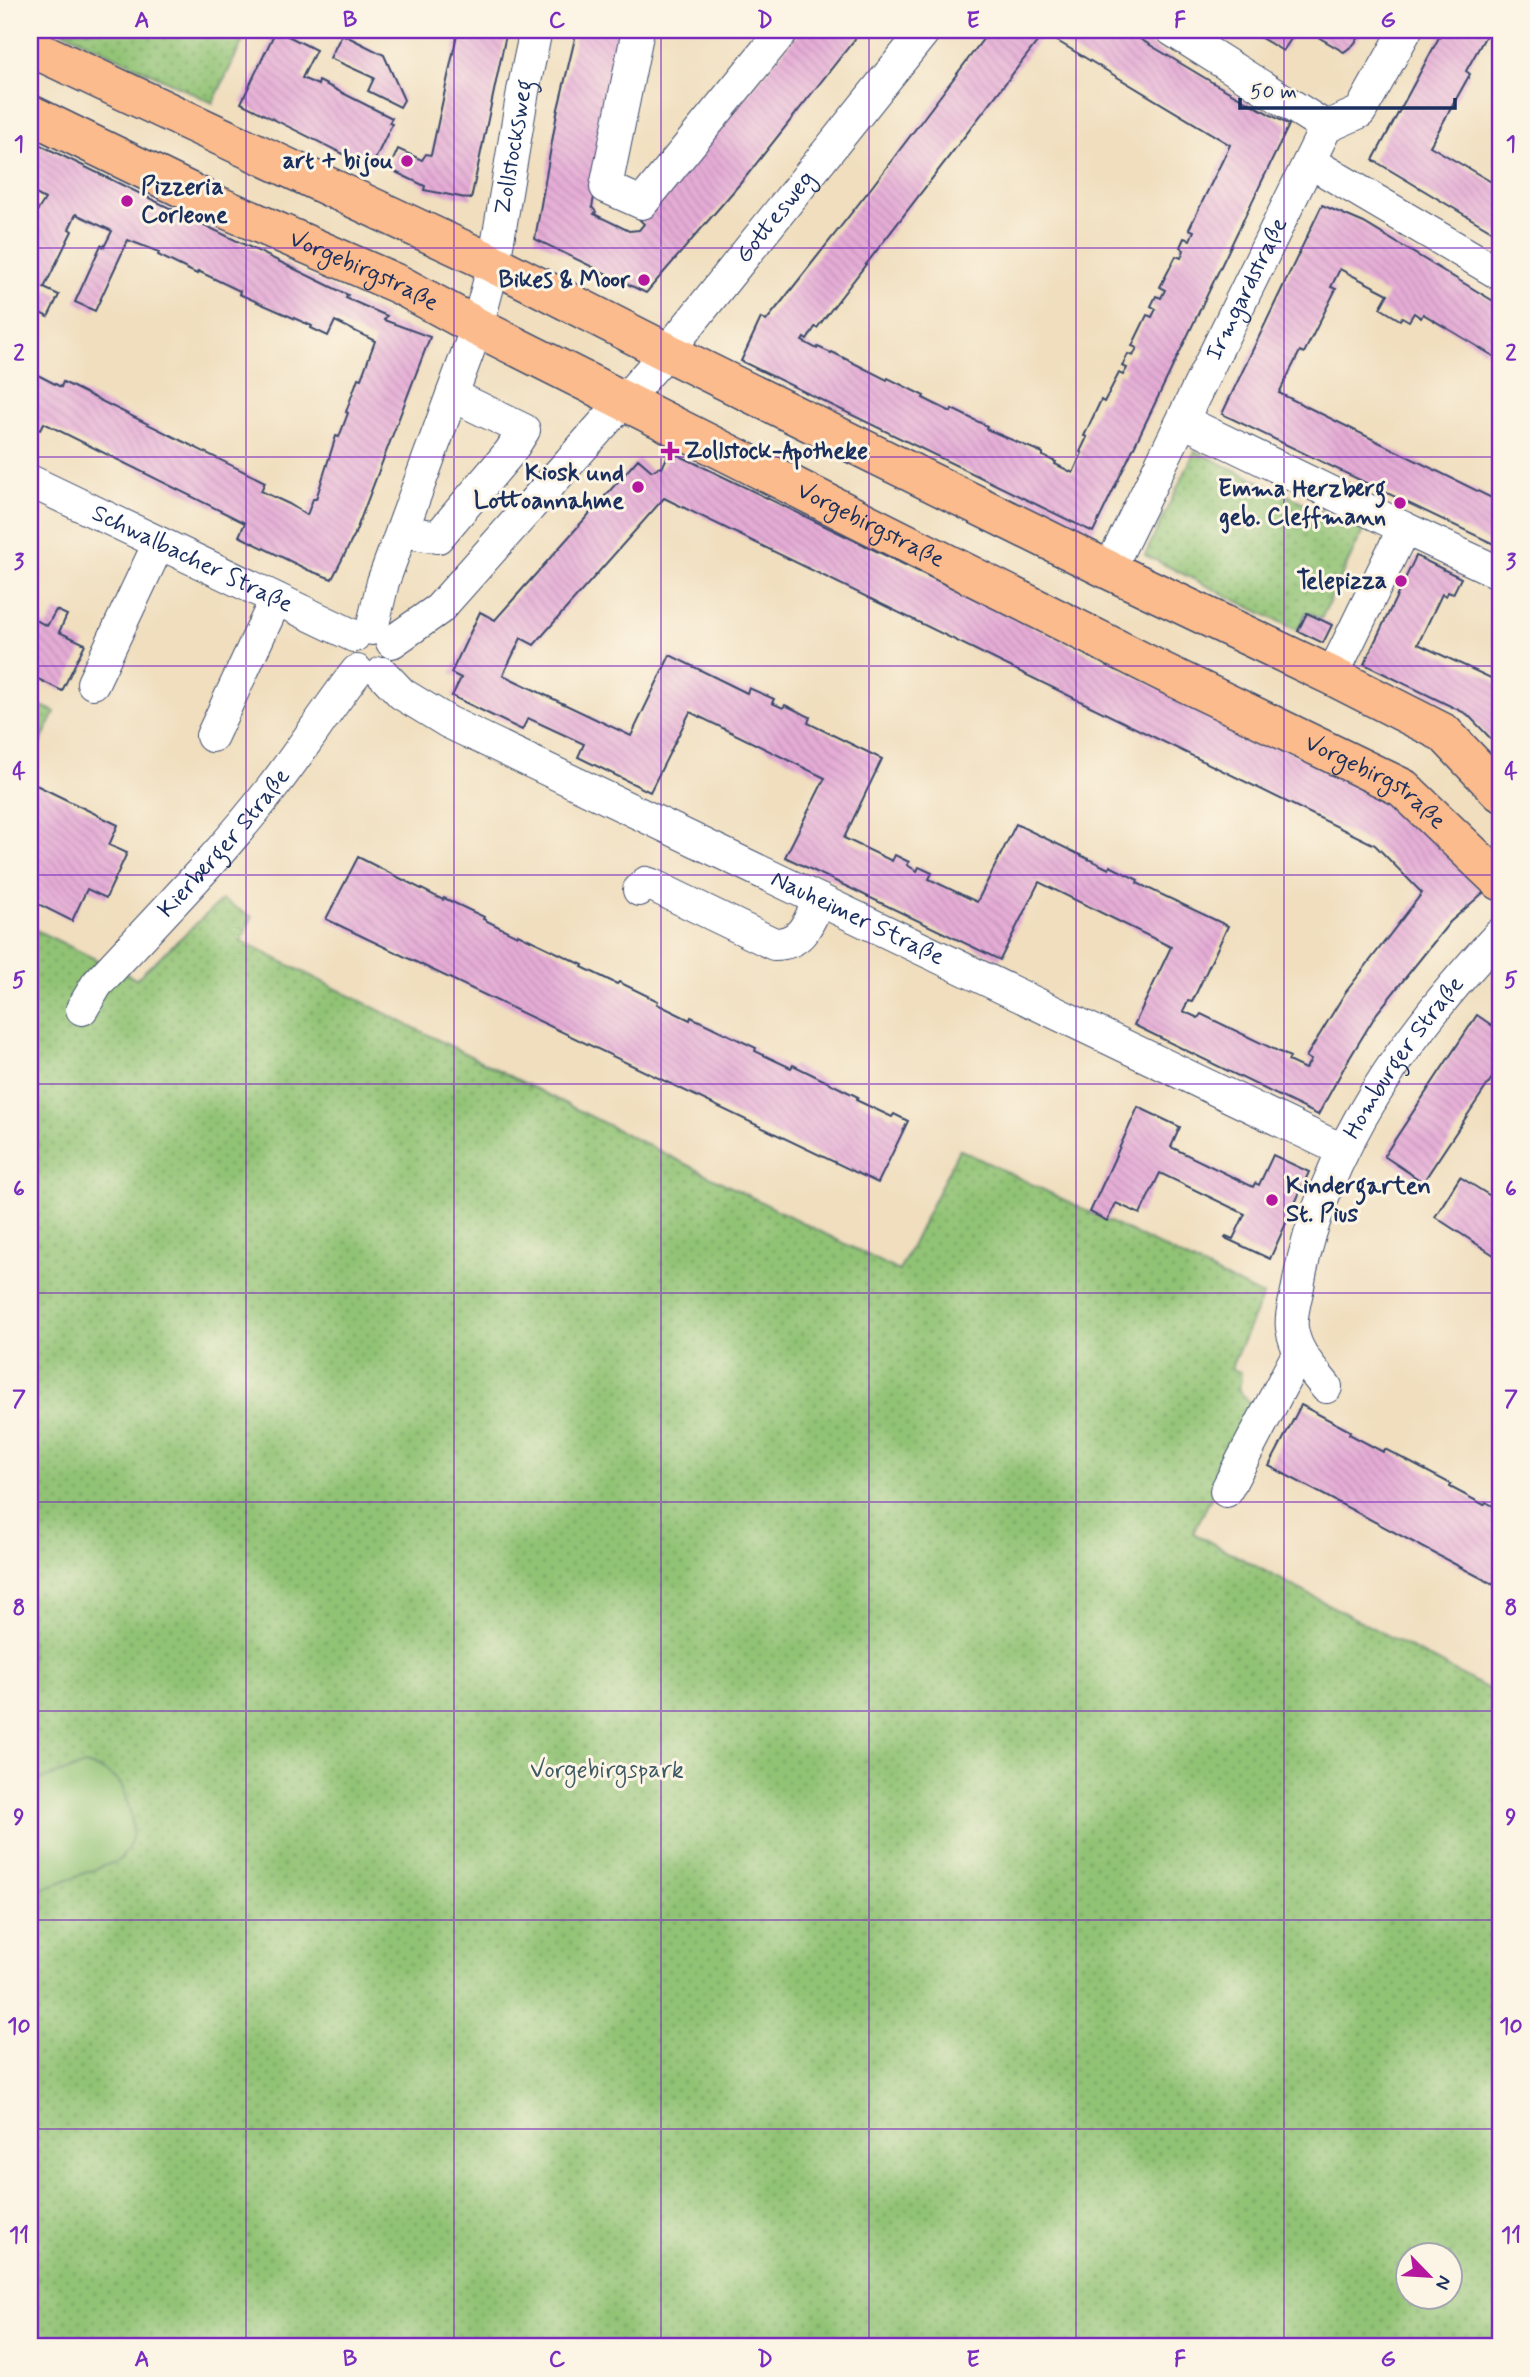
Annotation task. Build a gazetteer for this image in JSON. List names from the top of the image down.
{
  "streets": {
    "main road": ["Vorgebirgstraße"],
    "street": [
      "Zollstocksweg",
      "Gottesweg",
      "Irmgardstraße",
      "Schwalbacher Straße",
      "Kierberger Straße",
      "Nauheimer Straße",
      "Homburger Straße"
    ]
  },
  "crossings": [
    ["Zollstocksweg", "Kierberger Straße"],
    ["Gottesweg", "Vorgebirgstraße"],
    ["Vorgebirgstraße", "Kierberger Straße"],
    ["Schwalbacher Straße", "Kierberger Straße"],
    ["Kierberger Straße", "Nauheimer Straße"],
    ["Nauheimer Straße", "Homburger Straße"]
  ],
  "parks": ["Vorgebirgspark"],
  "places": {
    "other": [
      "art + bijou",
      "Pizzeria Corleone",
      "Bikes & Moor",
      "Kiosk und Lottoannahme",
      "Emma Herzberg geb. Cleffmann",
      "Telepizza",
      "Kindergarten St. Pius"
    ],
    "health": ["Zollstock-Apotheke"]
  },
  "scale_bar": "50 m",
  "north": "bottom right",
  "grid": {
    "columns": [
      "A",
      "B",
      "C",
      "D",
      "E",
      "F",
      "G"
    ],
    "rows": [
      "1",
      "2",
      "3",
      "4",
      "5",
      "6",
      "7",
      "8",
      "9",
      "10",
      "11"
    ]
  }
}
